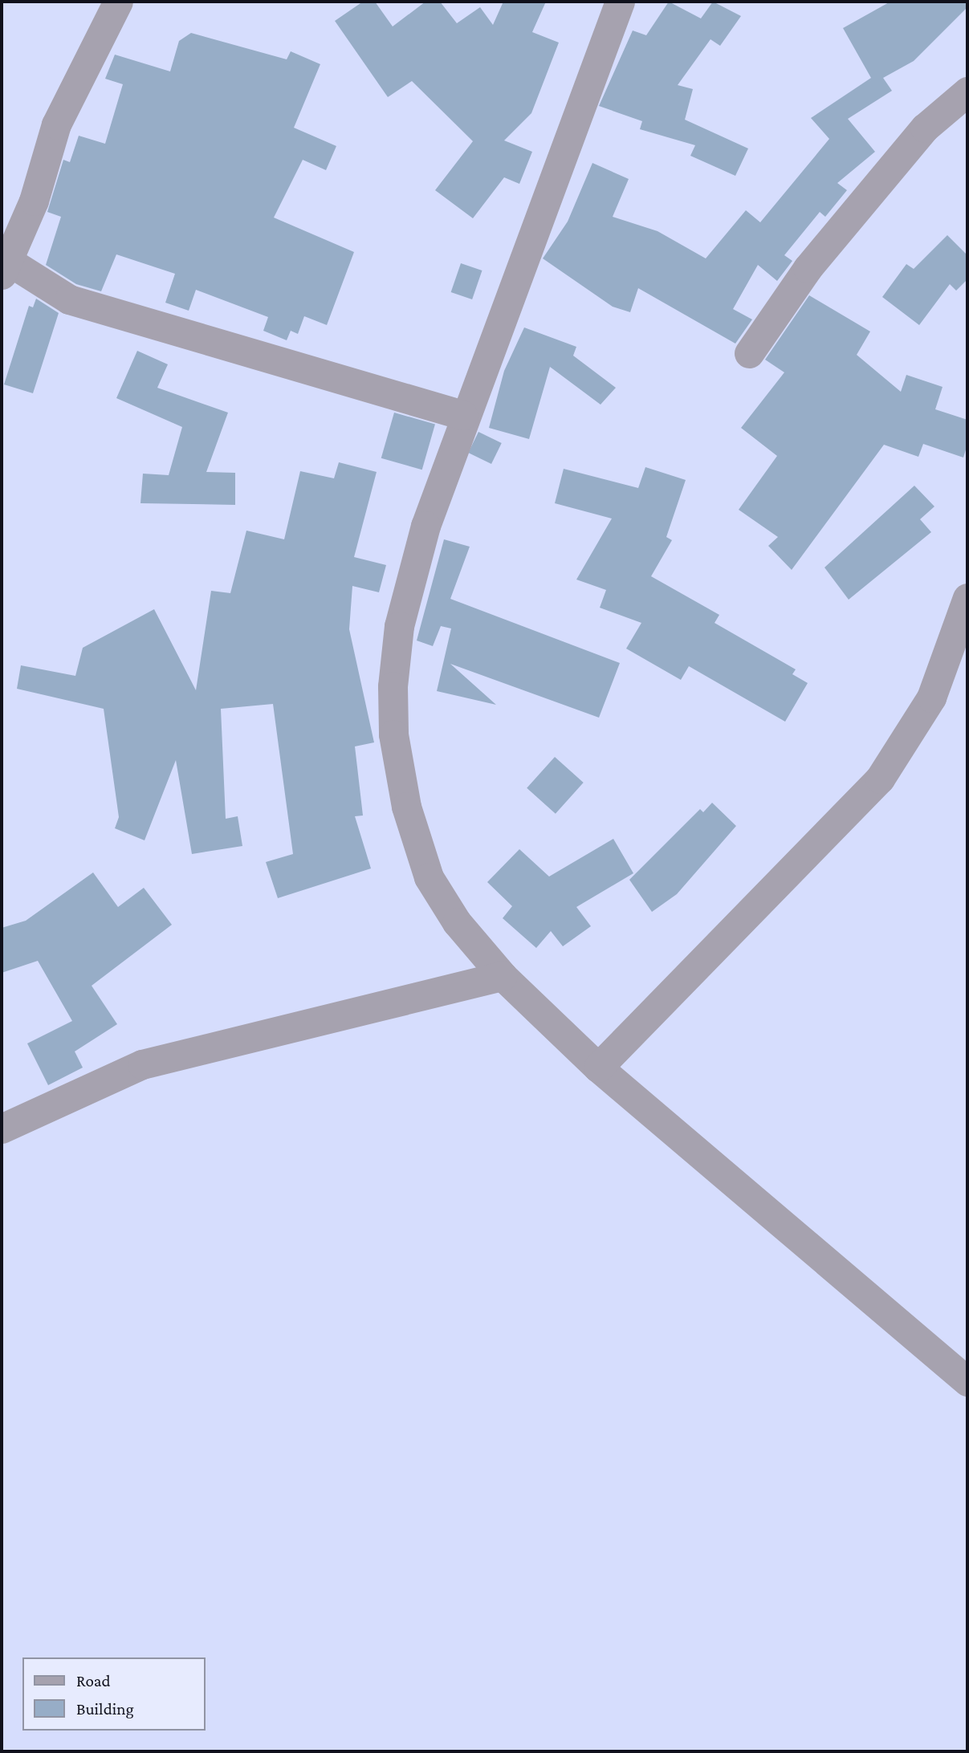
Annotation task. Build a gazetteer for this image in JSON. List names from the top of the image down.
{
  "legend": ["Road", "Building"]
}
